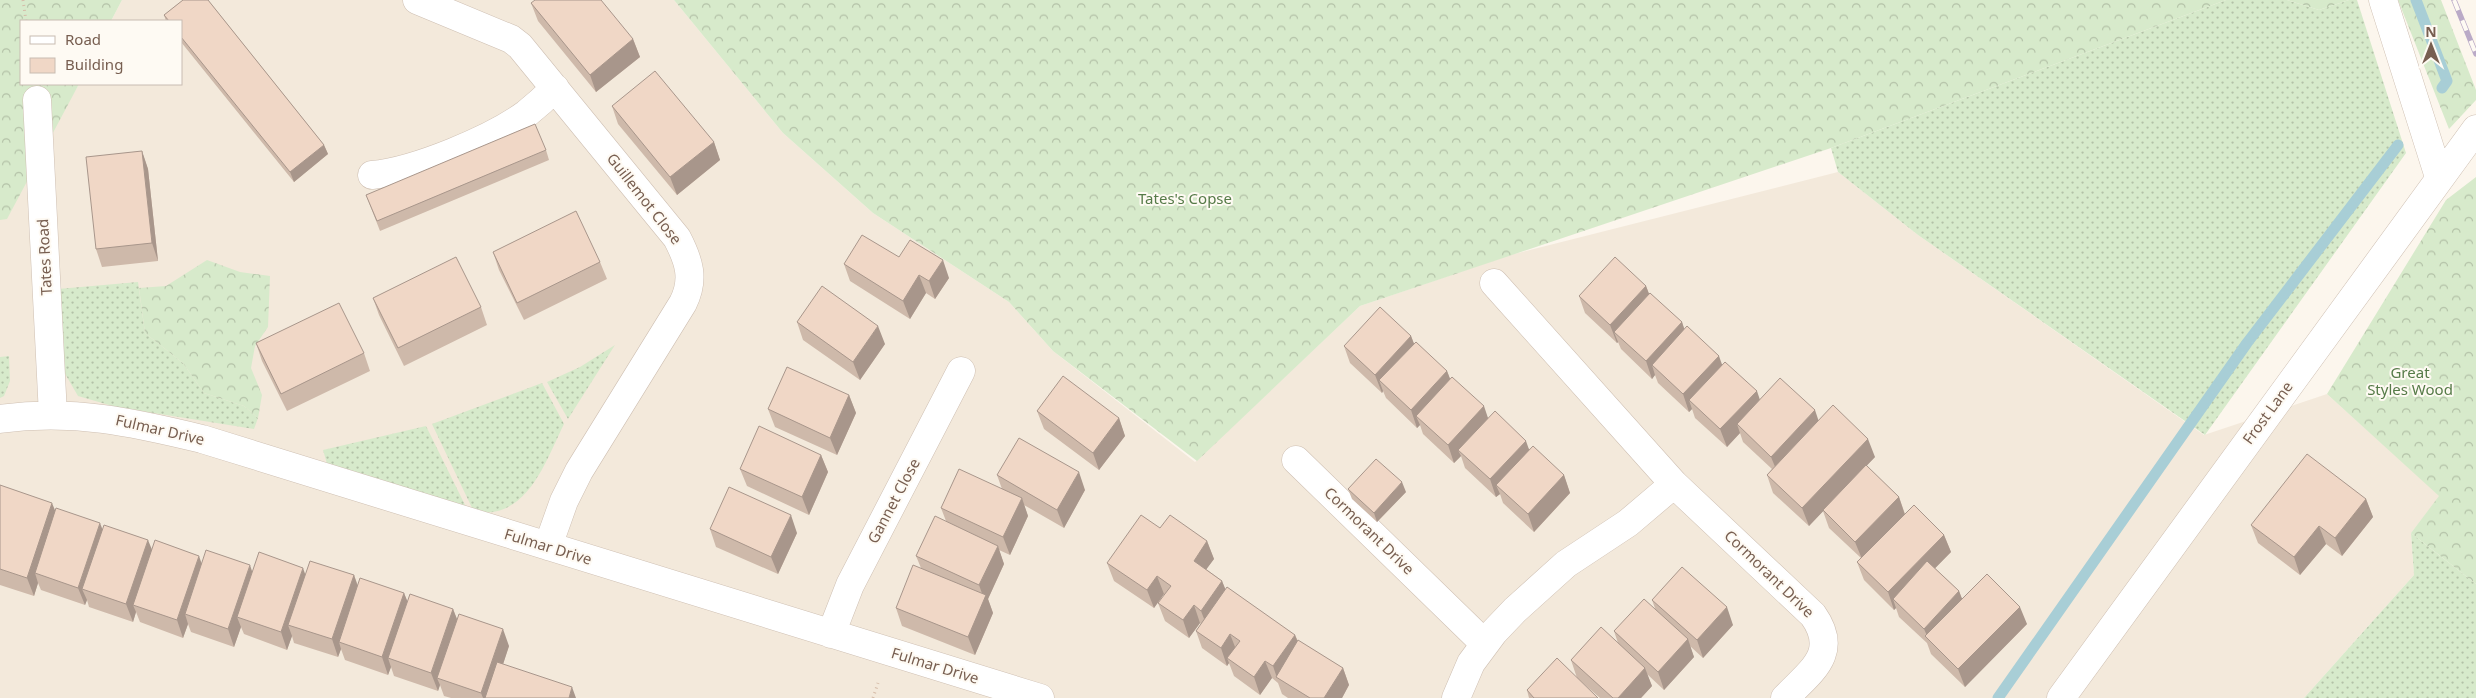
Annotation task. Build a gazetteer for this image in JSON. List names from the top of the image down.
{
  "streets": {
    "street": [
      "Guillemot Close",
      "Tates Road",
      "Frost Lane",
      "Fulmar Drive",
      "Gannet Close",
      "Cormorant Drive"
    ]
  },
  "crossings": [
    ["Guillemot Close", "Fulmar Drive"],
    ["Tates Road", "Fulmar Drive"],
    ["Fulmar Drive", "Gannet Close"]
  ],
  "parks": ["Tates's Copse", "Great Styles Wood"],
  "legend": ["Road", "Building"],
  "north": "top"
}
